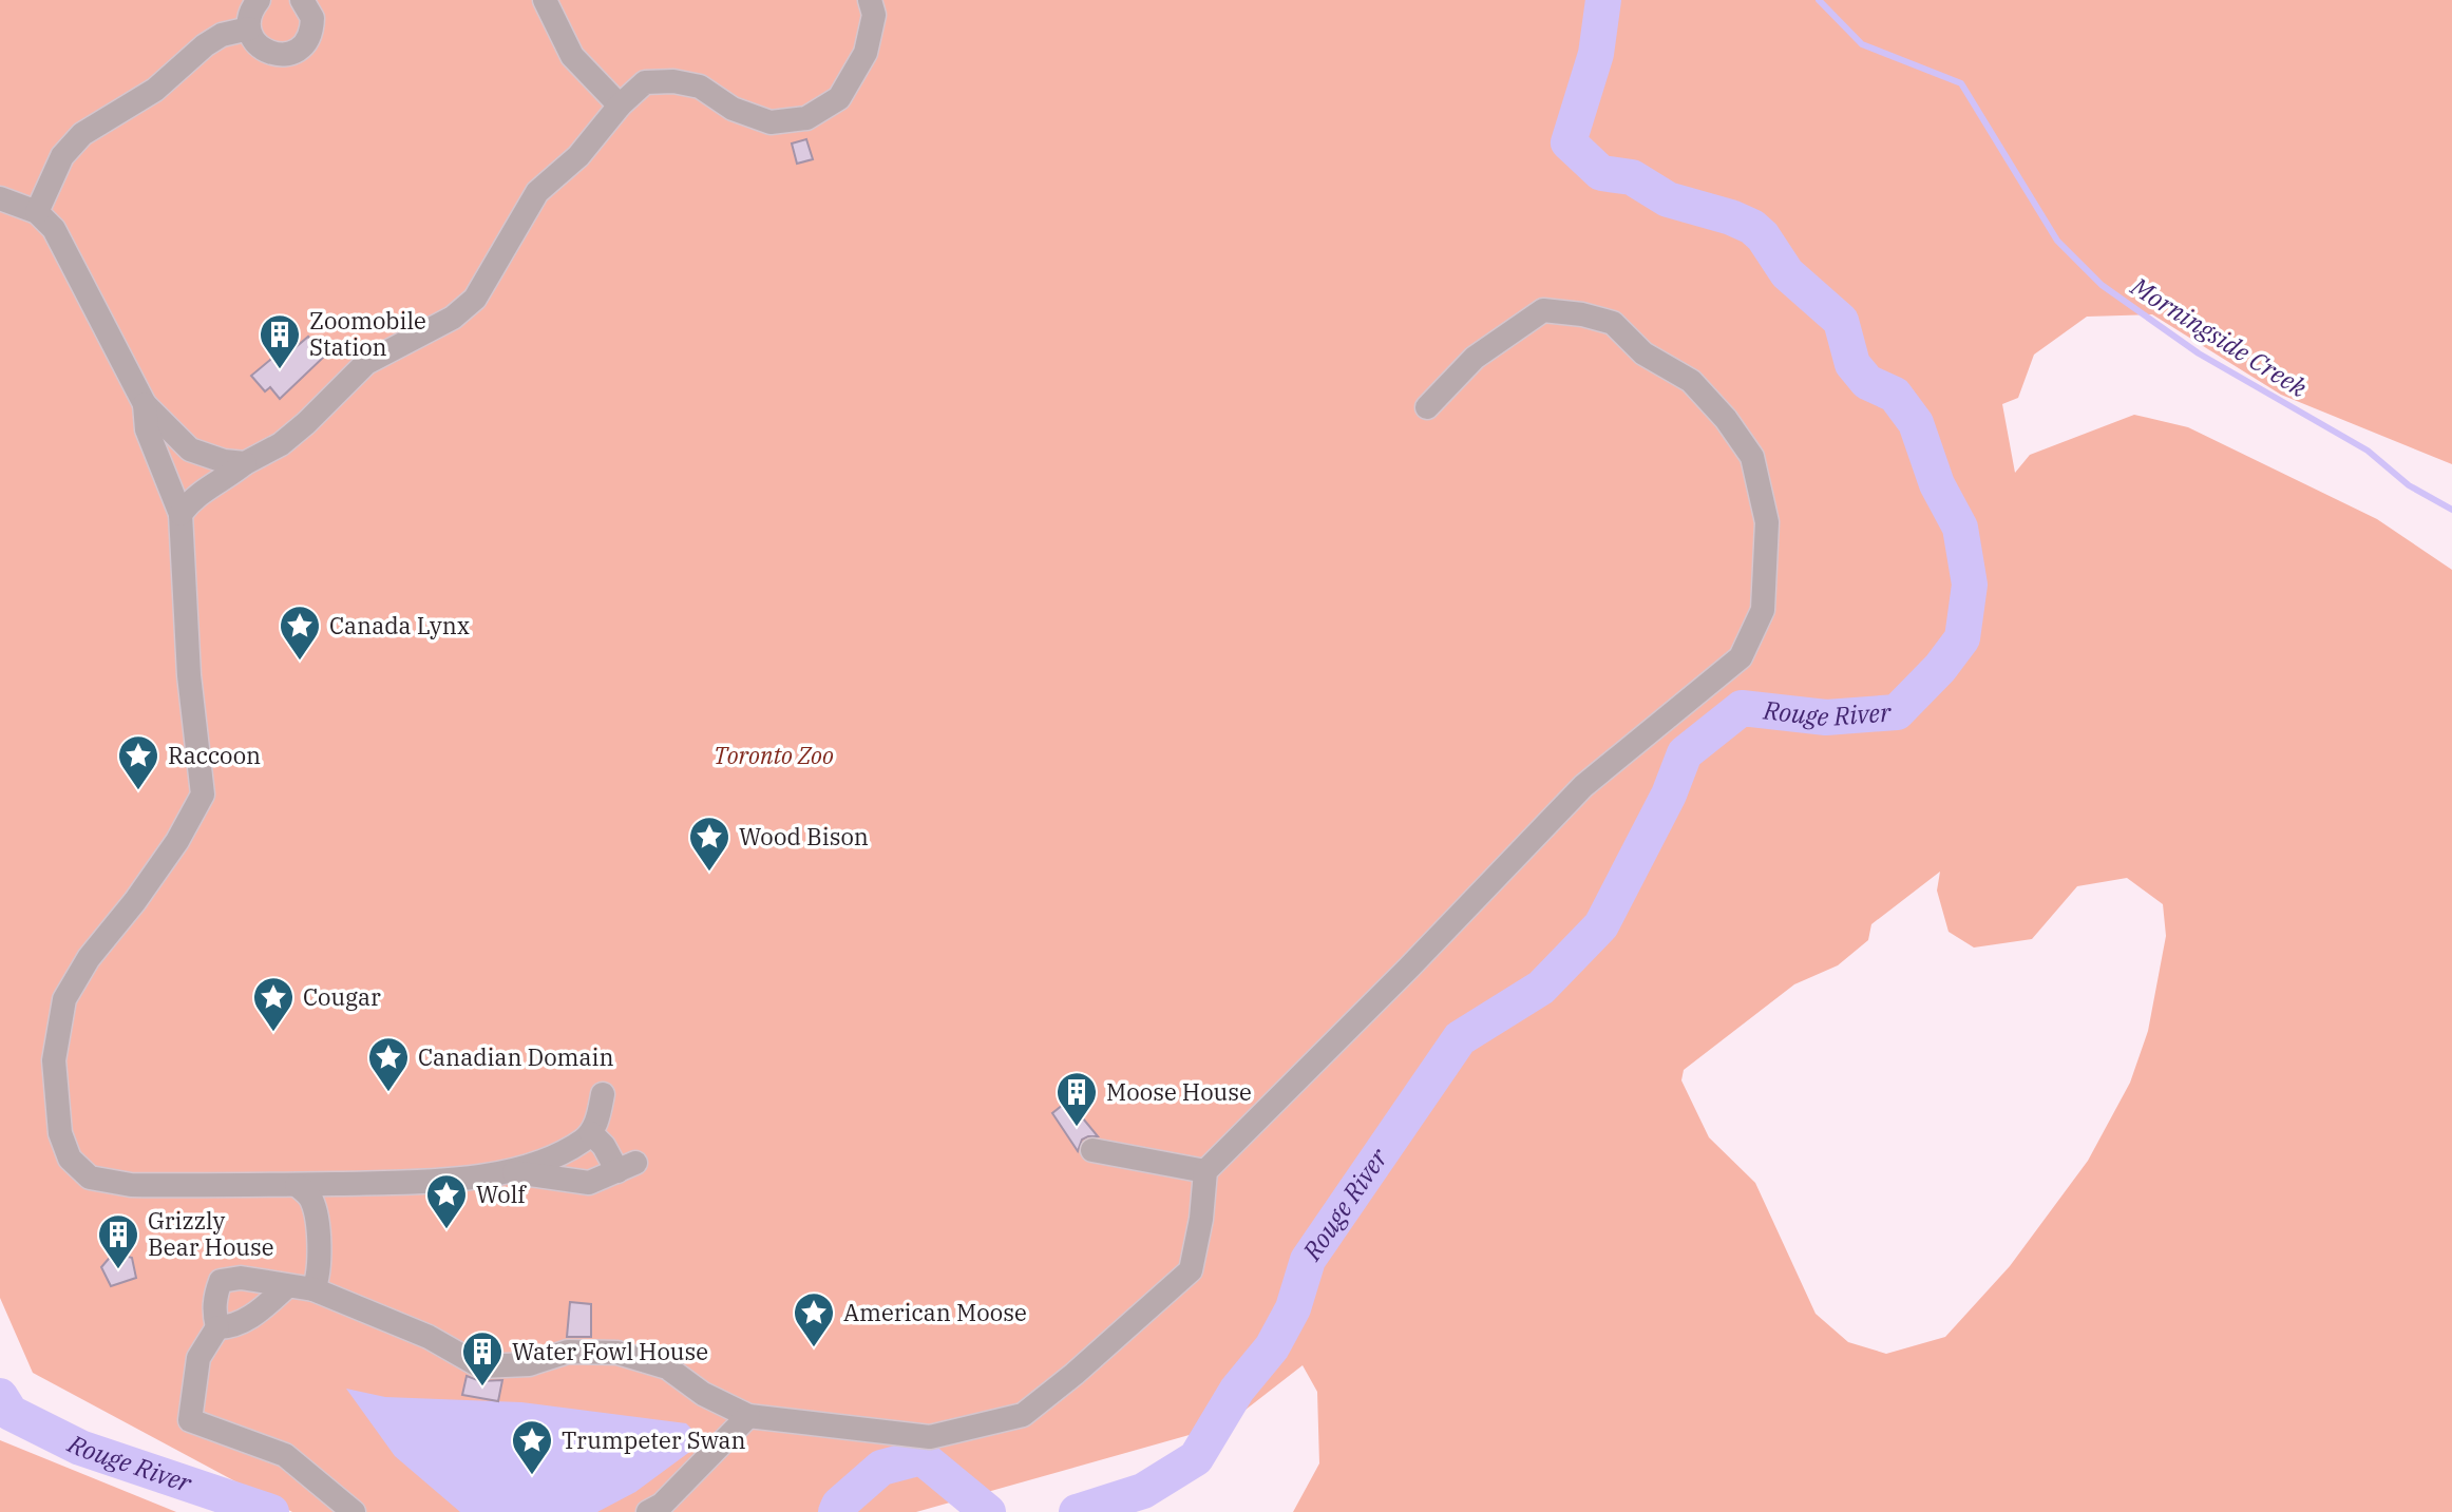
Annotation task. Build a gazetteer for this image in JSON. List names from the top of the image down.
{
  "water": ["Morningside Creek", "Rouge River"],
  "parks": ["Toronto Zoo"],
  "places": {
    "building": [
      "Zoomobile Station",
      "Moose House",
      "Grizzly Bear House",
      "Water Fowl House"
    ],
    "place": [
      "Canada Lynx",
      "Raccoon",
      "Wood Bison",
      "Cougar",
      "Canadian Domain",
      "Wolf",
      "American Moose",
      "Trumpeter Swan"
    ]
  }
}
